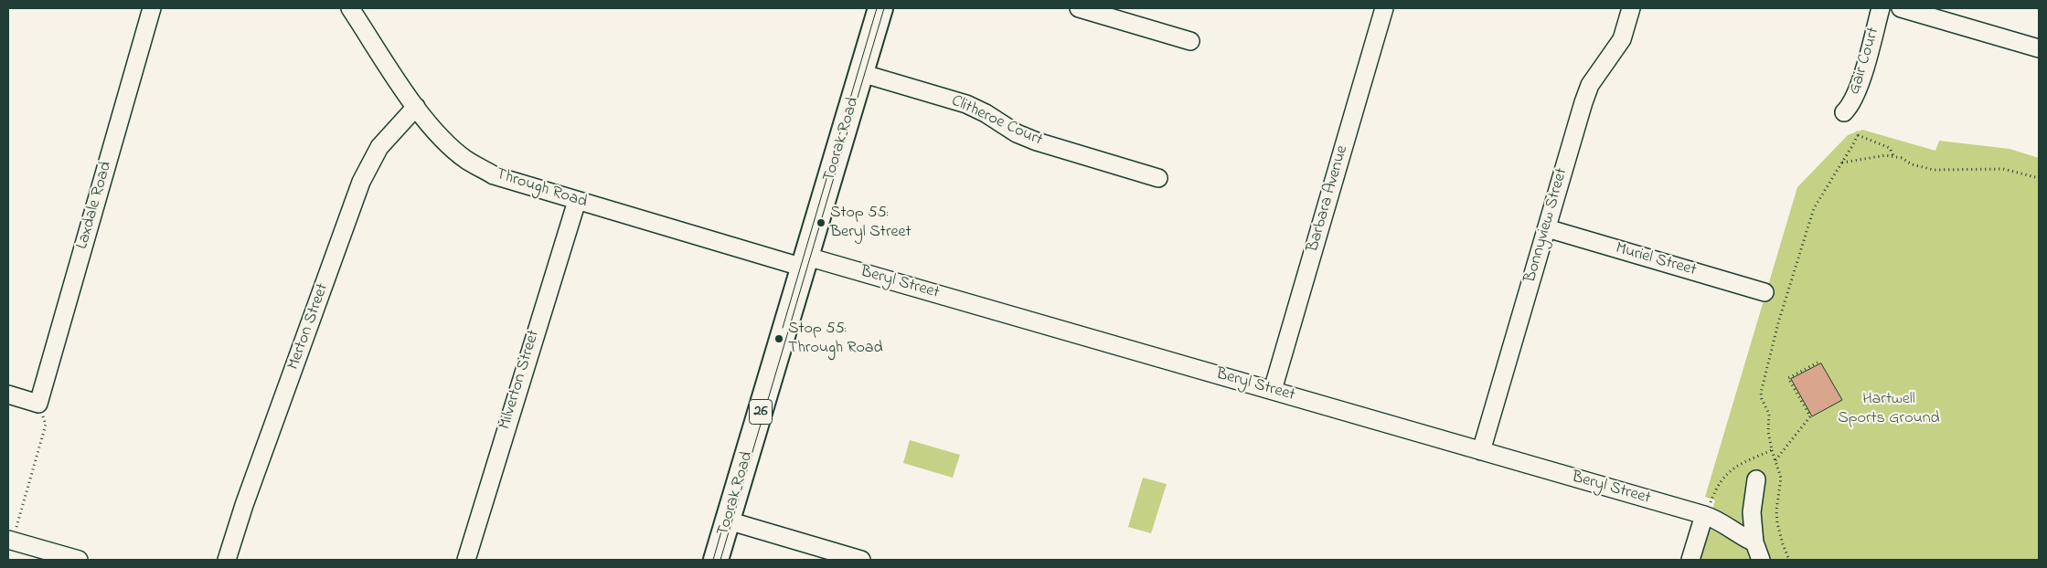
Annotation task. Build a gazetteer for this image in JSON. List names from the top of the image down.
{
  "streets": {
    "highway": ["Toorak Road", "26"],
    "street": [
      "Gair Court",
      "Clitheroe Court",
      "Through Road",
      "Barbara Avenue",
      "Laxdale Road",
      "Bonnyview Street",
      "Muriel Street",
      "Beryl Street",
      "Merton Street",
      "Milverton Street"
    ]
  },
  "crossings": [
    ["Clitheroe Court", "Toorak Road"],
    ["Toorak Road", "Through Road"],
    ["Toorak Road", "Beryl Street"],
    ["Through Road", "Beryl Street"],
    ["Through Road", "Merton Street"],
    ["Through Road", "Milverton Street"],
    ["Barbara Avenue", "Beryl Street"],
    ["Bonnyview Street", "Muriel Street"],
    ["Bonnyview Street", "Beryl Street"]
  ],
  "parks": ["Hartwell Sports Ground"],
  "places": ["Stop 55: Beryl Street", "Stop 55: Through Road"]
}
